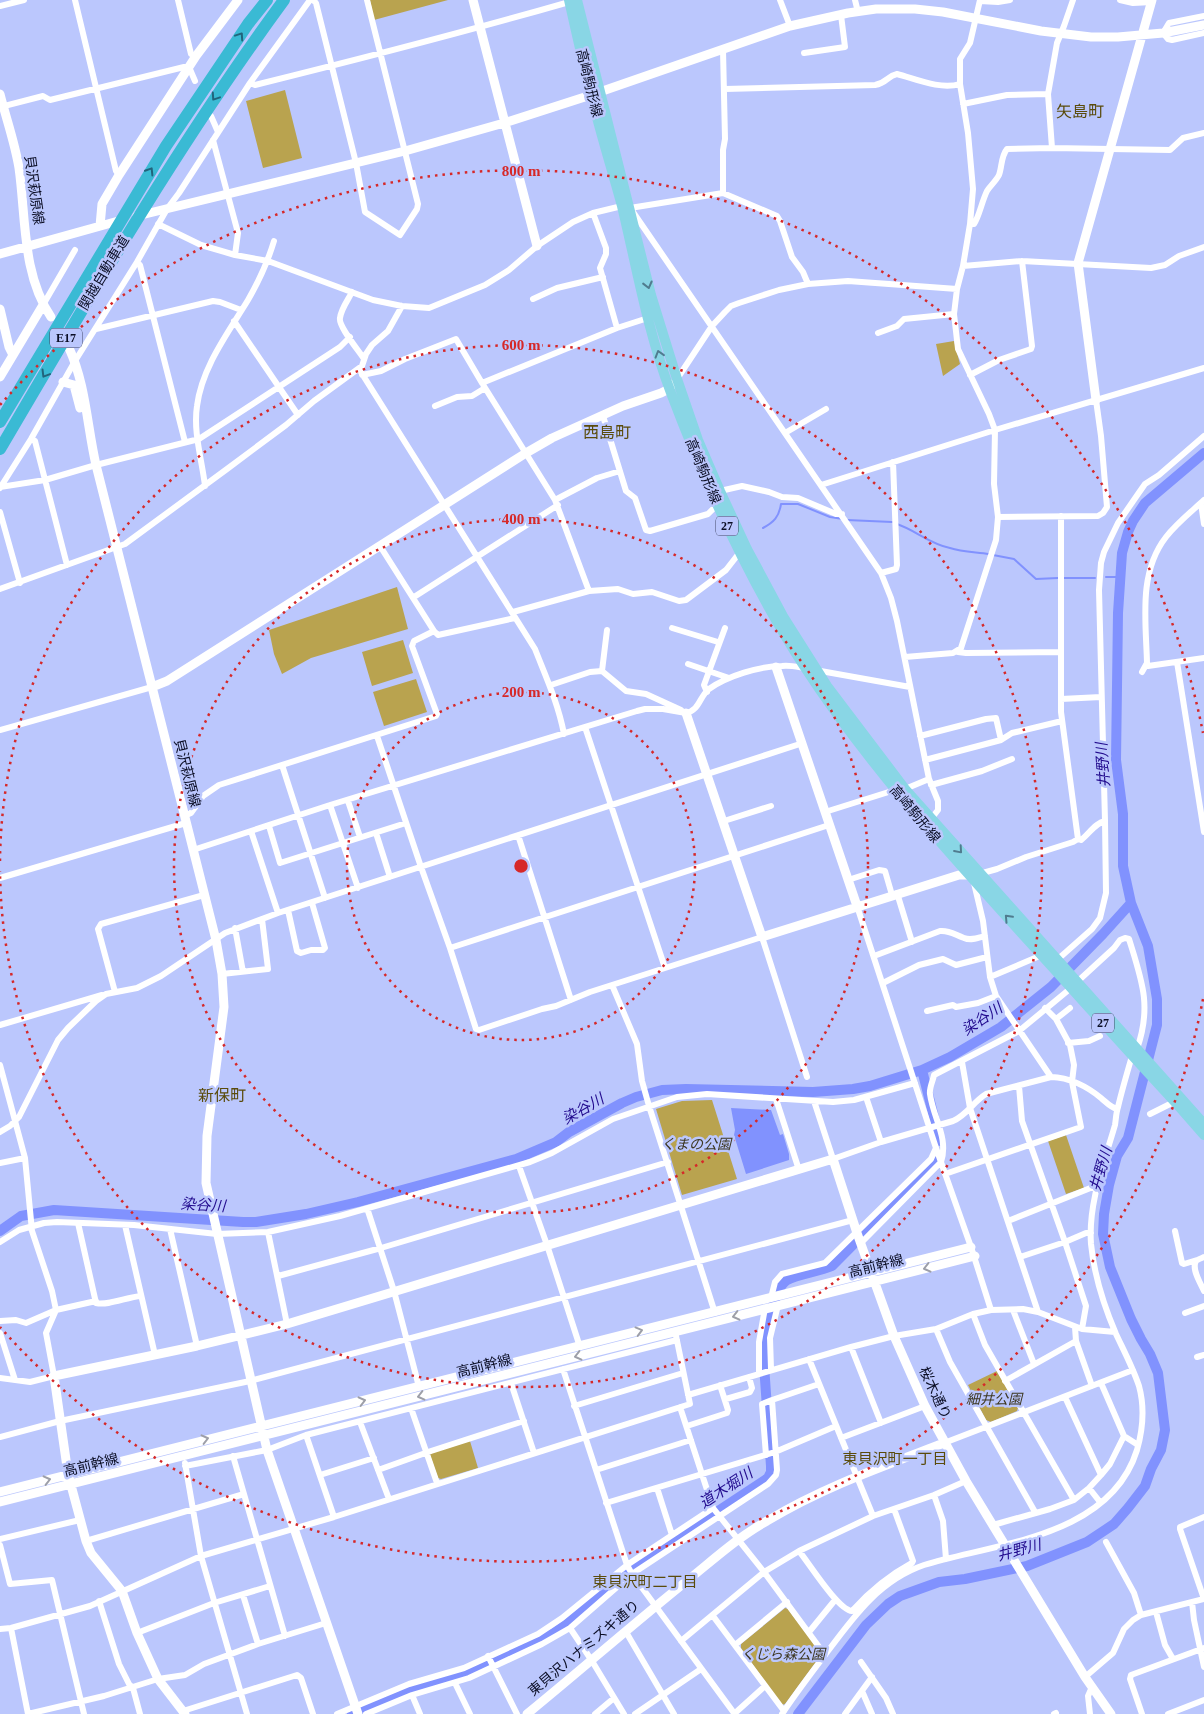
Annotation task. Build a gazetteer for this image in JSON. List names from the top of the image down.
{
  "streets": {
    "highway": ["関越自動車道", "E17"],
    "main road": ["高崎駒形線", "27"],
    "street": [
      "貝沢萩原線",
      "高前幹線",
      "桜木通り",
      "東貝沢ハナミズキ通り"
    ]
  },
  "crossings": [
    ["高崎駒形線", "27"],
    ["貝沢萩原線", "高前幹線"],
    ["高前幹線", "桜木通り"],
    ["桜木通り", "東貝沢ハナミズキ通り"]
  ],
  "districts": [
    "矢島町",
    "西島町",
    "新保町",
    "東貝沢町一丁目",
    "東貝沢町二丁目"
  ],
  "water": ["井野川", "染谷川", "道木堀川"],
  "parks": ["くまの公園", "細井公園", "くじら森公園"],
  "rings": [
    "800 m",
    "600 m",
    "400 m",
    "200 m"
  ]
}
